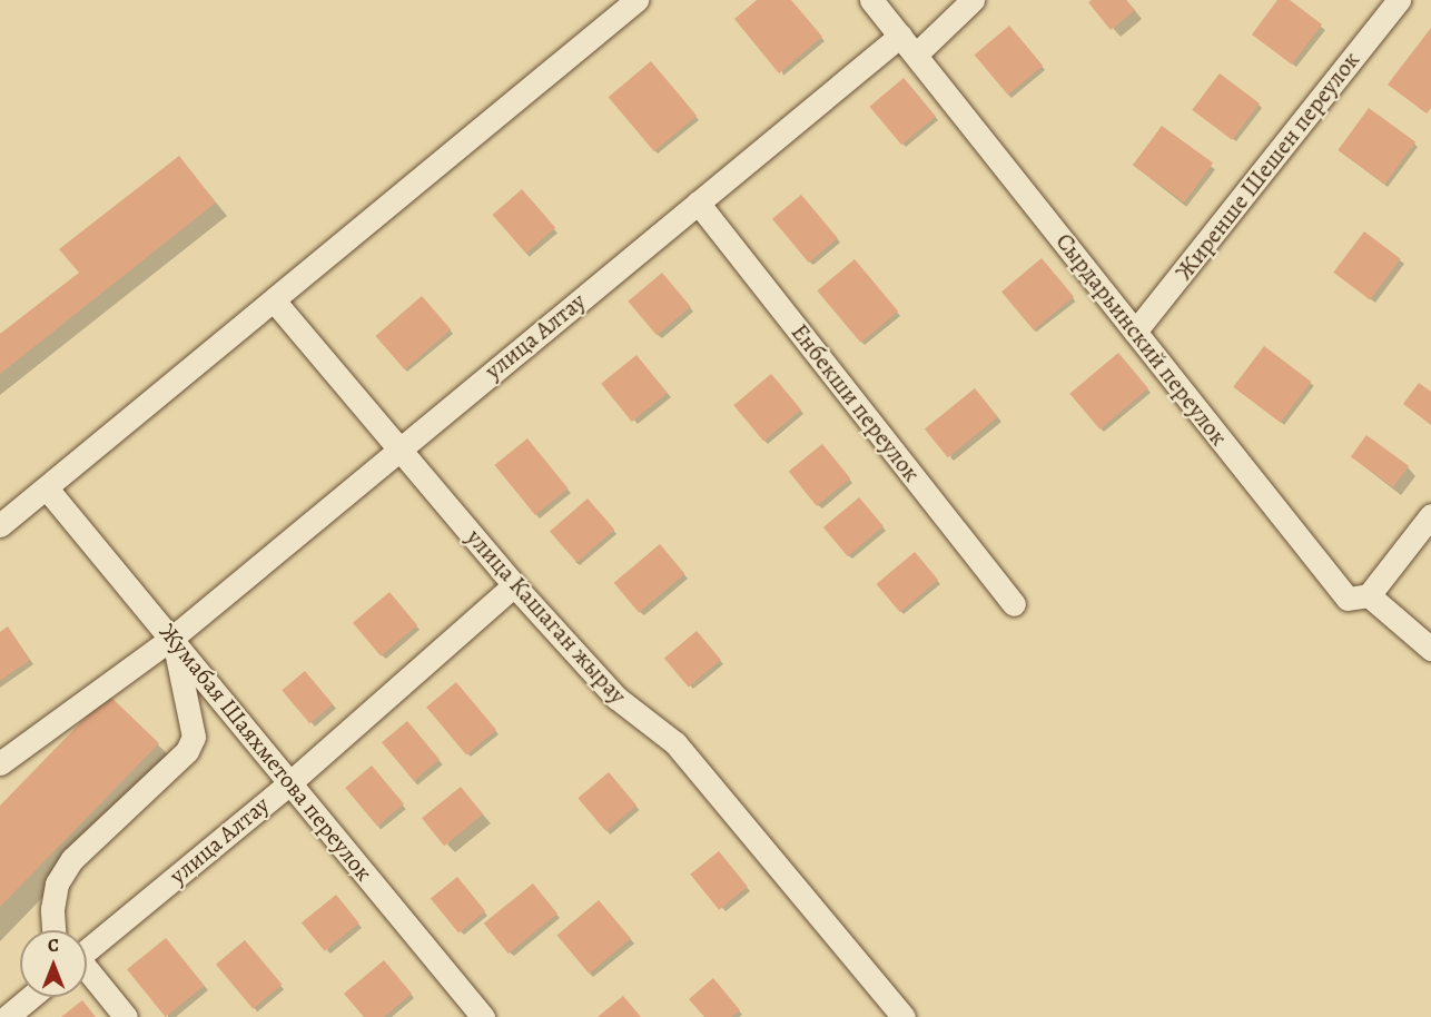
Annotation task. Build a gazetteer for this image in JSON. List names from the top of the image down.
{
  "streets": {
    "street": [
      "Жиренше Шешен переулок",
      "улица Алтау",
      "Сырдарьинский переулок",
      "Енбекши переулок",
      "улица Кашаган жырау",
      "Жумабая Шаяхметова переулок"
    ]
  },
  "crossings": [
    ["Жиренше Шешен переулок", "Сырдарьинский переулок"],
    ["улица Алтау", "Сырдарьинский переулок"],
    ["улица Алтау", "Енбекши переулок"],
    ["улица Алтау", "улица Кашаган жырау"],
    ["улица Алтау", "Жумабая Шаяхметова переулок"]
  ],
  "north": "top"
}
